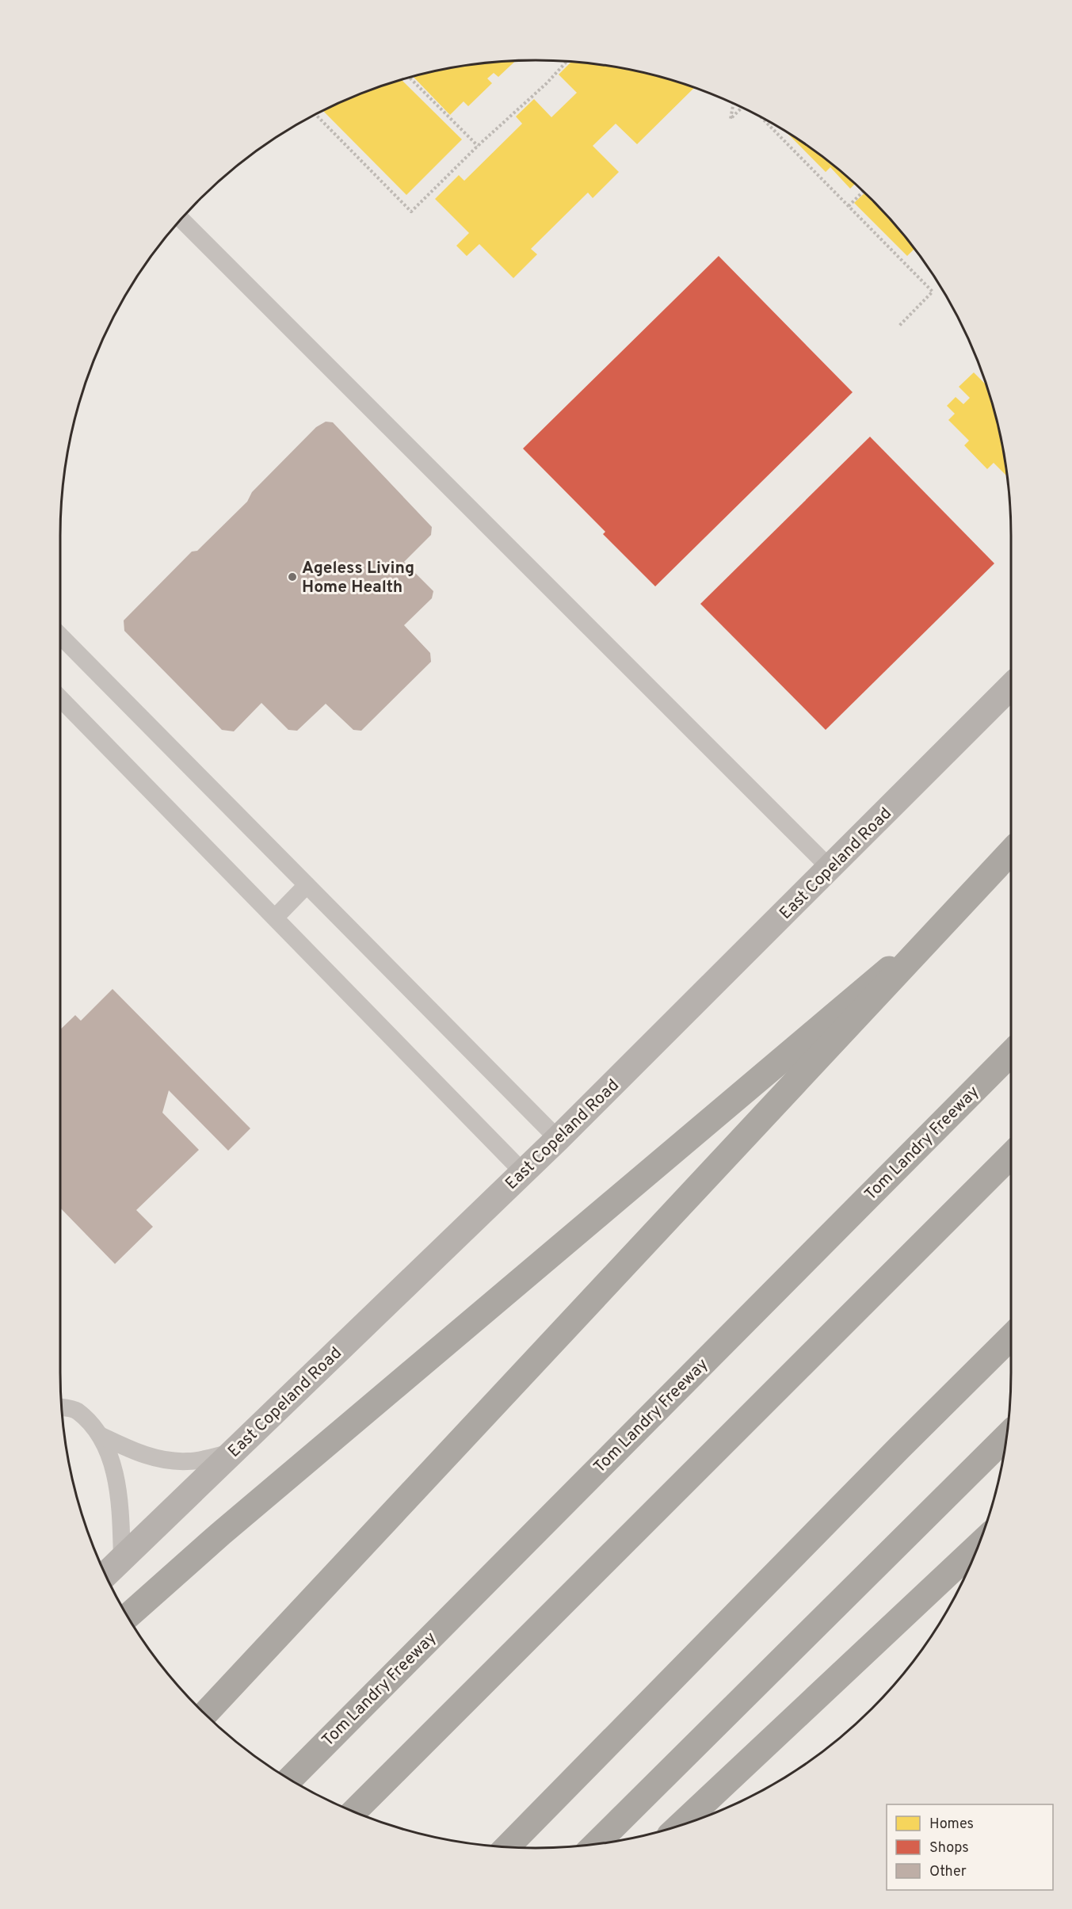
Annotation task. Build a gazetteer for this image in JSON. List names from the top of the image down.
{
  "streets": {
    "highway": ["Tom Landry Freeway"],
    "main road": ["East Copeland Road"]
  },
  "places": ["Ageless Living Home Health"],
  "legend": ["Homes", "Shops", "Other"]
}
